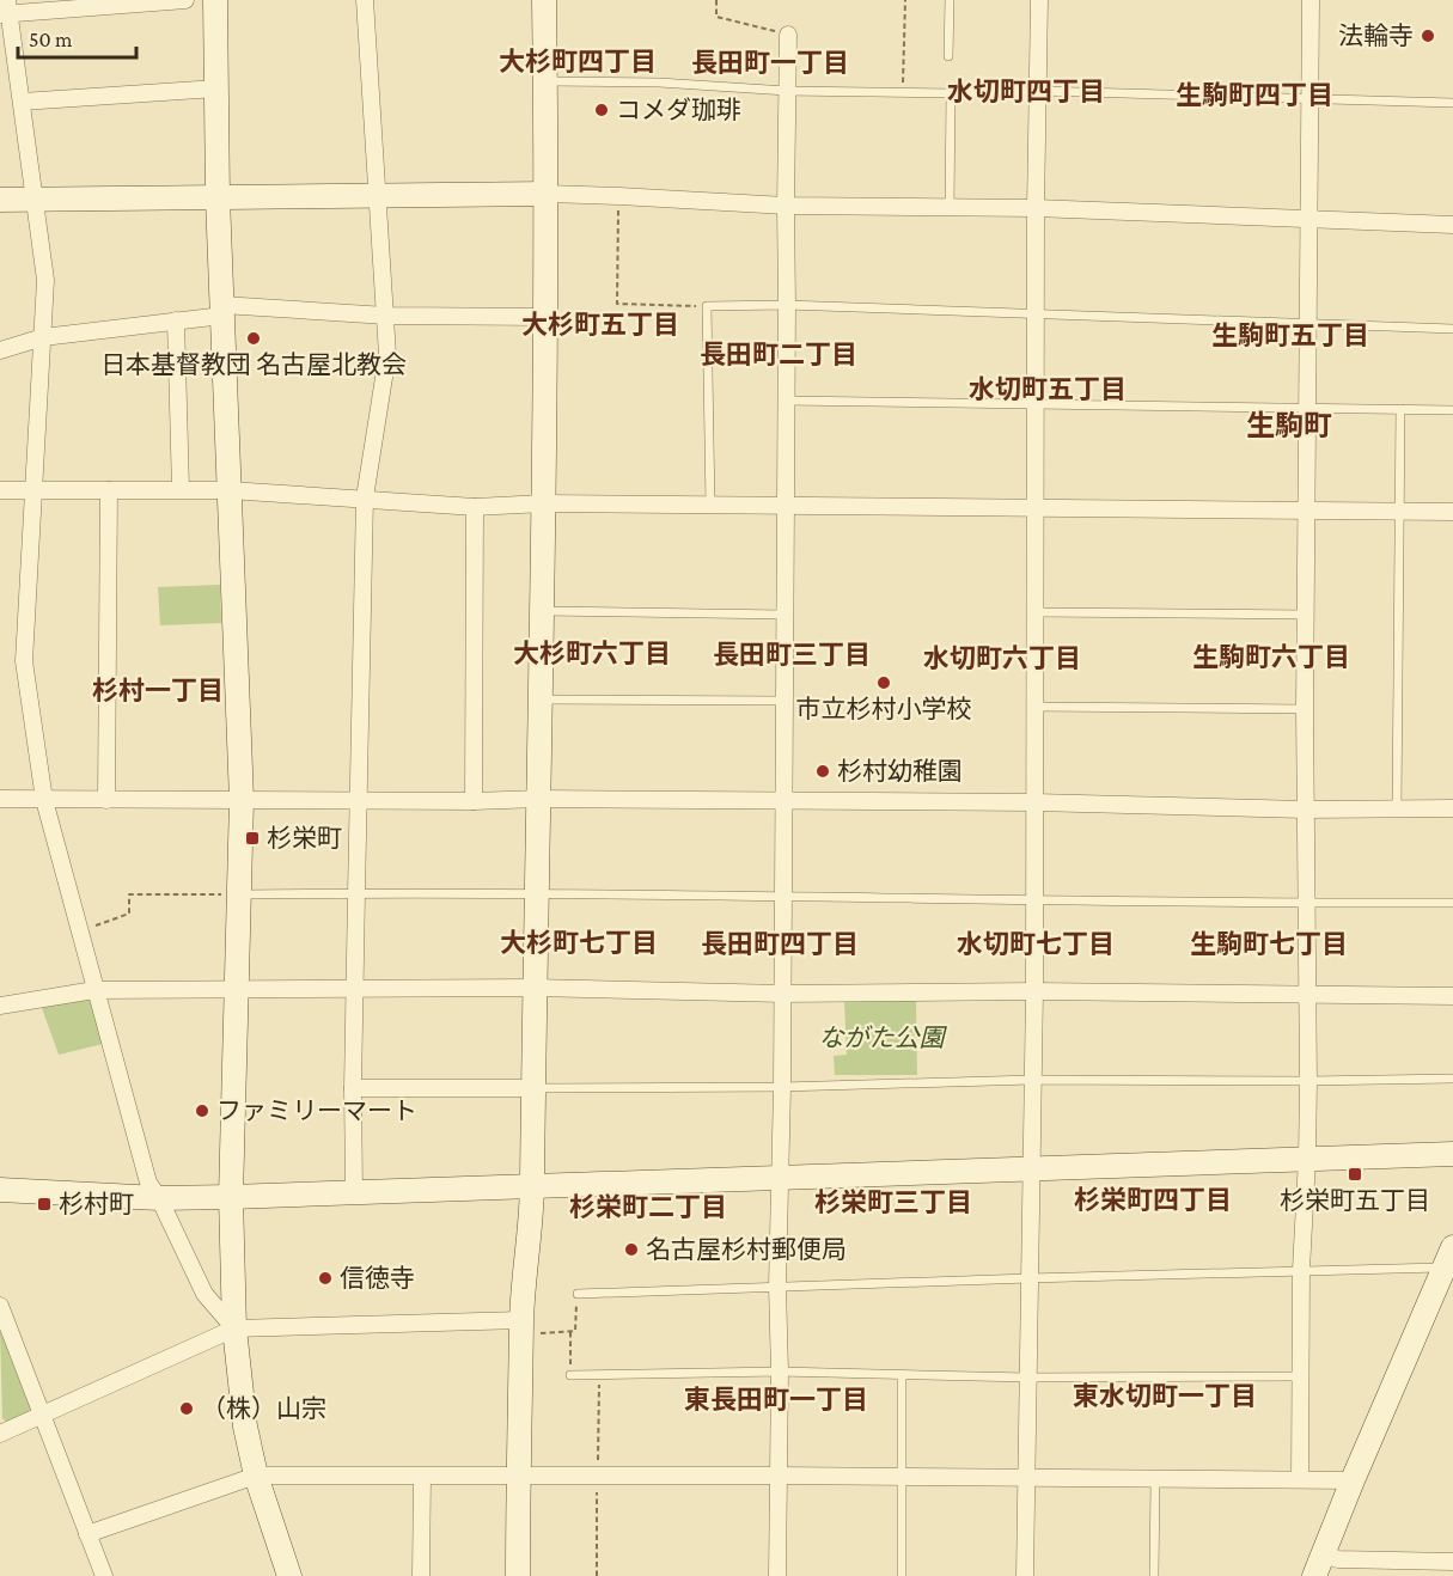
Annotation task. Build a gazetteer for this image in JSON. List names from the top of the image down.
{
  "districts": [
    "大杉町四丁目",
    "長田町一丁目",
    "水切町四丁目",
    "生駒町四丁目",
    "大杉町五丁目",
    "生駒町五丁目",
    "長田町二丁目",
    "水切町五丁目",
    "生駒町",
    "大杉町六丁目",
    "長田町三丁目",
    "生駒町六丁目",
    "水切町六丁目",
    "杉村一丁目",
    "大杉町七丁目",
    "長田町四丁目",
    "水切町七丁目",
    "生駒町七丁目",
    "杉栄町四丁目",
    "杉栄町三丁目",
    "杉栄町二丁目",
    "東水切町一丁目",
    "東長田町一丁目"
  ],
  "parks": ["ながた公園"],
  "places": {
    "other": [
      "法輪寺",
      "コメダ珈琲",
      "日本基督教団 名古屋北教会",
      "市立杉村小学校",
      "杉村幼稚園",
      "ファミリーマート",
      "名古屋杉村郵便局",
      "信徳寺",
      "（株）山宗"
    ],
    "transit": ["杉栄町", "杉栄町五丁目", "杉村町"]
  },
  "scale_bar": "50 m"
}
